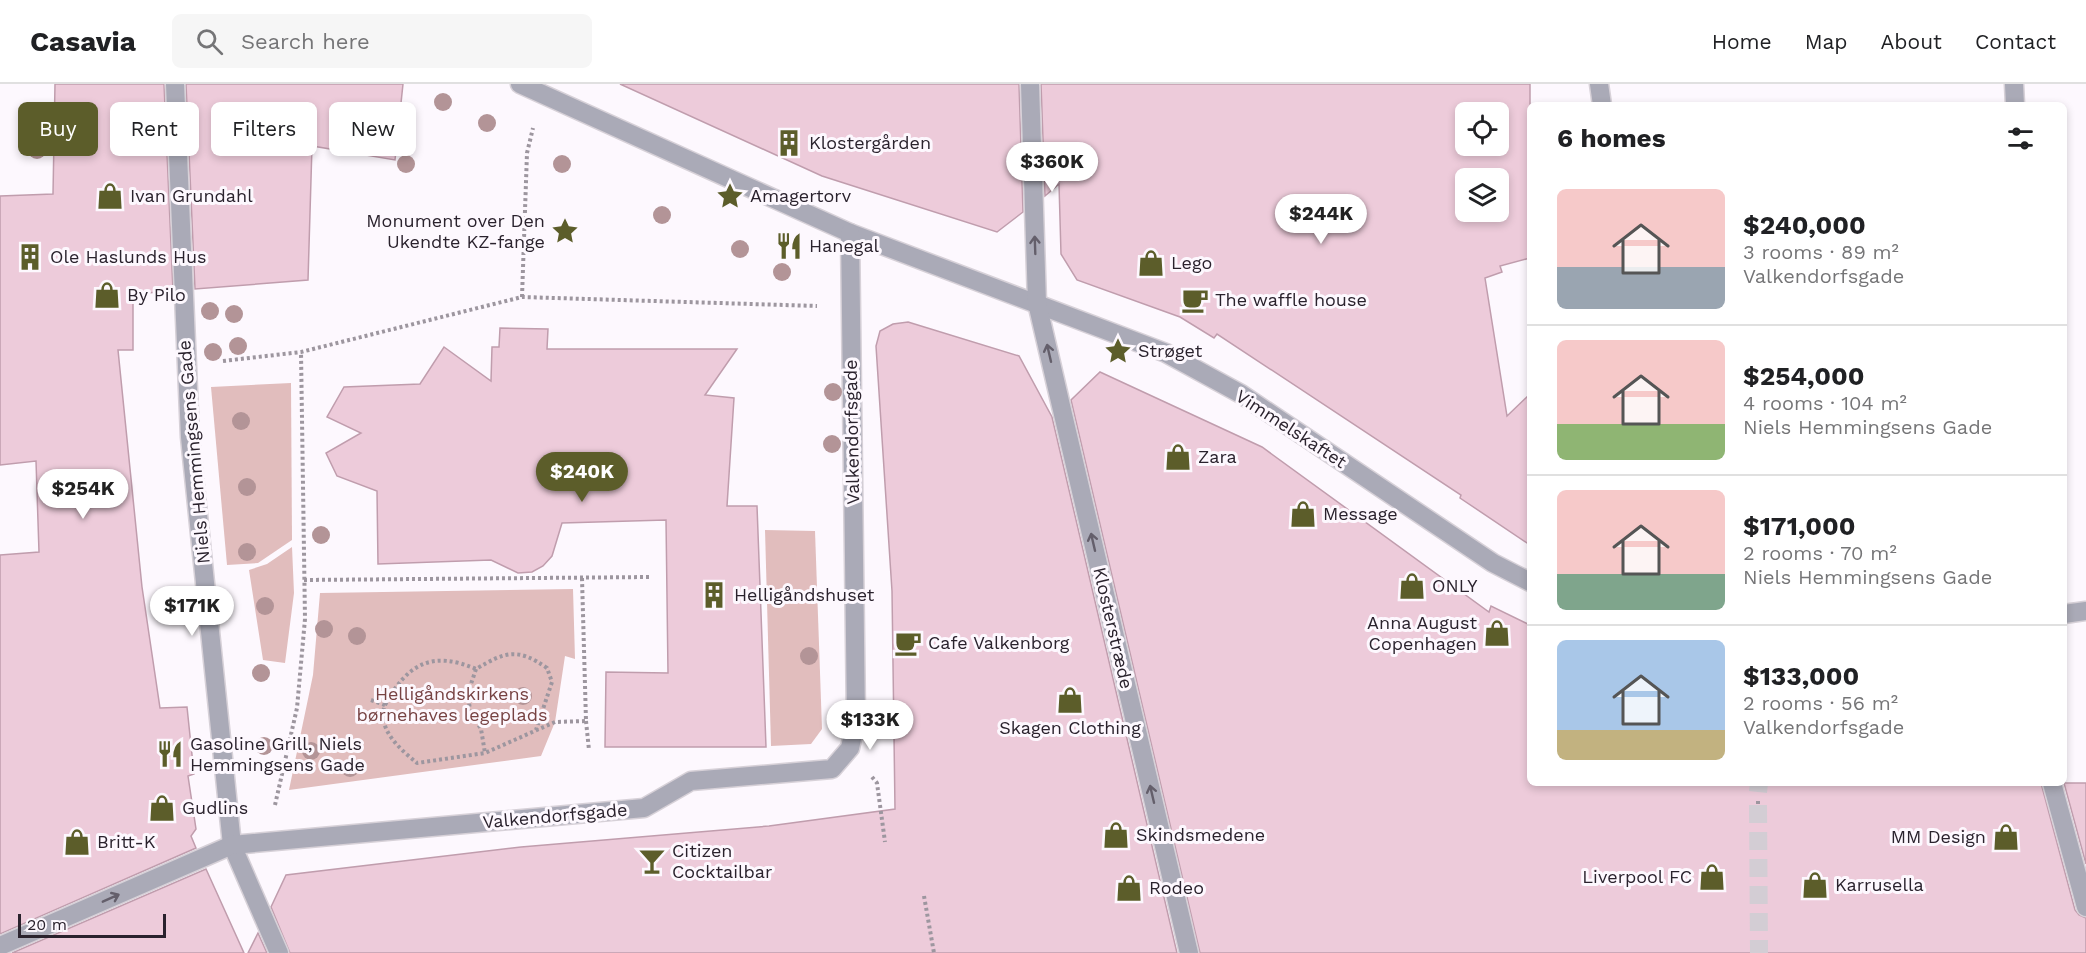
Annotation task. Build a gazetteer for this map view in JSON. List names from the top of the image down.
{
  "streets": {
    "street": [
      "Vimmelskaftet",
      "Valkendorfsgade",
      "Niels Hemmingsens Gade",
      "Klosterstræde"
    ]
  },
  "crossings": [
    ["Vimmelskaftet", "Klosterstræde"],
    ["Valkendorfsgade", "Niels Hemmingsens Gade"]
  ],
  "one_way": ["Klosterstræde"],
  "parks": ["Helligåndskirkens børnehaves legeplads"],
  "places": {
    "building": ["Klostergården", "Ole Haslunds Hus", "Helligåndshuset"],
    "shop": [
      "Ivan Grundahl",
      "Lego",
      "By Pilo",
      "Zara",
      "Message",
      "ONLY",
      "Anna August Copenhagen",
      "Skagen Clothing",
      "Gudlins",
      "Skindsmedene",
      "MM Design",
      "Britt-K",
      "Liverpool FC",
      "Karrusella",
      "Rodeo"
    ],
    "place": ["Amagertorv", "Monument over Den Ukendte KZ-fange", "Strøget"],
    "restaurant": ["Hanegal", "Gasoline Grill, Niels Hemmingsens Gade"],
    "cafe": ["The waffle house", "Cafe Valkenborg"],
    "bar": ["Citizen Cocktailbar"]
  },
  "scale_bar": "20 m",
  "page": {
    "header": "Casavia",
    "search": "Search here",
    "nav": [
      "Home",
      "Map",
      "About",
      "Contact"
    ],
    "chip": [
      "Buy",
      "Rent",
      "Filters",
      "New"
    ],
    "heading": "6 homes",
    "price": [
      "$360K",
      "$244K",
      "$240K",
      "$254K",
      "$171K",
      "$133K"
    ],
    "list": [
      {
        "name": "$240,000",
        "note": "3 rooms · 89 m² · Valkendorfsgade"
      },
      {
        "name": "$254,000",
        "note": "4 rooms · 104 m² · Niels Hemmingsens Gade"
      },
      {
        "name": "$171,000",
        "note": "2 rooms · 70 m² · Niels Hemmingsens Gade"
      },
      {
        "name": "$133,000",
        "note": "2 rooms · 56 m² · Valkendorfsgade"
      }
    ],
    "scale": "20 m"
  }
}
